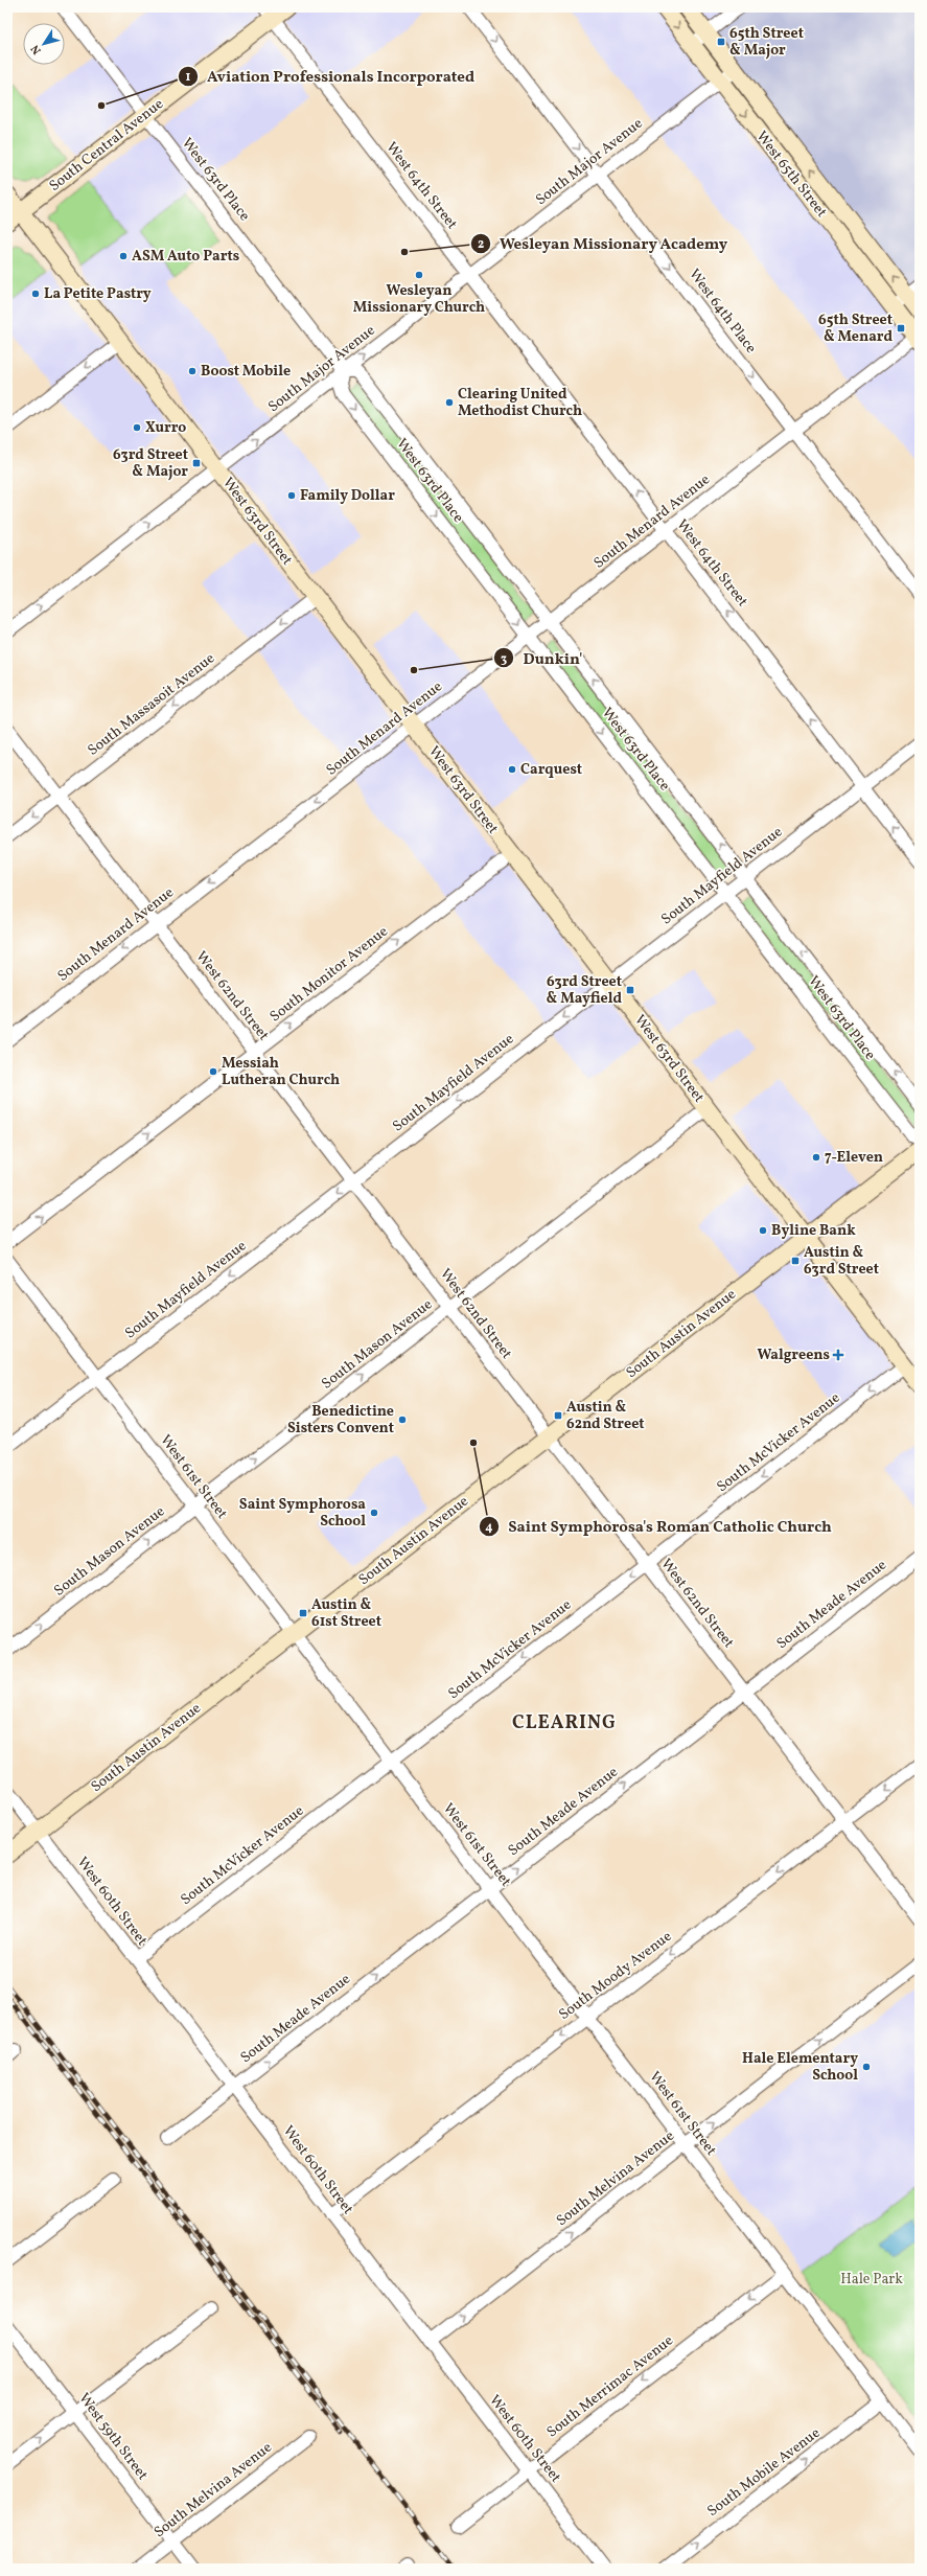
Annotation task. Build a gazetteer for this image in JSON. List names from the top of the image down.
{
  "streets": {
    "street": [
      "South Central Avenue",
      "South Major Avenue",
      "West 65th Street",
      "West 63rd Place",
      "West 64th Street",
      "West 64th Place",
      "West 63rd Street",
      "South Menard Avenue",
      "South Massasoit Avenue",
      "South Mayfield Avenue",
      "South Monitor Avenue",
      "West 62nd Street",
      "South Austin Avenue",
      "South Mason Avenue",
      "South McVicker Avenue",
      "West 61st Street",
      "South Meade Avenue",
      "West 60th Street",
      "South Moody Avenue",
      "South Melvina Avenue",
      "South Merrimac Avenue",
      "West 59th Street",
      "South Mobile Avenue"
    ]
  },
  "crossings": [
    ["South Central Avenue", "West 63rd Place"],
    ["South Central Avenue", "West 64th Street"],
    ["South Central Avenue", "West 63rd Street"],
    ["South Major Avenue", "West 65th Street"],
    ["South Major Avenue", "West 63rd Place"],
    ["South Major Avenue", "West 64th Street"],
    ["South Major Avenue", "West 64th Place"],
    ["South Major Avenue", "West 63rd Street"],
    ["West 65th Street", "South Menard Avenue"],
    ["West 63rd Place", "South Menard Avenue"],
    ["West 63rd Place", "South Mayfield Avenue"],
    ["West 64th Street", "South Menard Avenue"],
    ["West 64th Street", "South Mayfield Avenue"],
    ["West 64th Place", "South Menard Avenue"],
    ["West 63rd Street", "South Menard Avenue"],
    ["West 63rd Street", "South Massasoit Avenue"],
    ["West 63rd Street", "South Mayfield Avenue"],
    ["West 63rd Street", "South Monitor Avenue"],
    ["West 63rd Street", "South Austin Avenue"],
    ["West 63rd Street", "South Mason Avenue"],
    ["West 63rd Street", "South McVicker Avenue"],
    ["South Menard Avenue", "West 62nd Street"],
    ["South Massasoit Avenue", "West 62nd Street"],
    ["South Mayfield Avenue", "West 62nd Street"],
    ["South Mayfield Avenue", "West 61st Street"],
    ["South Monitor Avenue", "West 62nd Street"],
    ["West 62nd Street", "South Austin Avenue"],
    ["West 62nd Street", "South Mason Avenue"],
    ["West 62nd Street", "South McVicker Avenue"],
    ["West 62nd Street", "South Meade Avenue"],
    ["West 62nd Street", "South Moody Avenue"],
    ["South Austin Avenue", "West 61st Street"],
    ["South Austin Avenue", "West 60th Street"],
    ["South Mason Avenue", "West 61st Street"],
    ["South McVicker Avenue", "West 61st Street"],
    ["South McVicker Avenue", "West 60th Street"],
    ["West 61st Street", "South Meade Avenue"],
    ["West 61st Street", "South Moody Avenue"],
    ["West 61st Street", "South Melvina Avenue"],
    ["West 61st Street", "South Merrimac Avenue"],
    ["West 61st Street", "South Mobile Avenue"],
    ["South Meade Avenue", "West 60th Street"],
    ["West 60th Street", "South Moody Avenue"],
    ["West 60th Street", "South Melvina Avenue"],
    ["West 60th Street", "South Merrimac Avenue"],
    ["South Melvina Avenue", "West 59th Street"]
  ],
  "one_way": [
    "South Major Avenue",
    "West 64th Street",
    "West 64th Place",
    "South Menard Avenue",
    "South Massasoit Avenue",
    "South Mayfield Avenue",
    "South Monitor Avenue",
    "South Mason Avenue",
    "South McVicker Avenue",
    "South Meade Avenue",
    "South Moody Avenue",
    "South Melvina Avenue",
    "South Merrimac Avenue",
    "South Mobile Avenue"
  ],
  "districts": ["CLEARING"],
  "parks": ["Hale Park"],
  "places": {
    "transit": [
      "65th Street & Major",
      "65th Street & Menard",
      "63rd Street & Major",
      "63rd Street & Mayfield",
      "Austin & 63rd Street",
      "Austin & 62nd Street",
      "Austin & 61st Street"
    ],
    "other": [
      "Aviation Professionals Incorporated",
      "Wesleyan Missionary Academy",
      "ASM Auto Parts",
      "Wesleyan Missionary Church",
      "La Petite Pastry",
      "Boost Mobile",
      "Clearing United Methodist Church",
      "Xurro",
      "Family Dollar",
      "Dunkin'",
      "Carquest",
      "Messiah Lutheran Church",
      "7-Eleven",
      "Byline Bank",
      "Benedictine Sisters Convent",
      "Saint Symphorosa's Roman Catholic Church",
      "Saint Symphorosa School",
      "Hale Elementary School"
    ],
    "health": ["Walgreens"]
  },
  "north": "bottom left"
}
